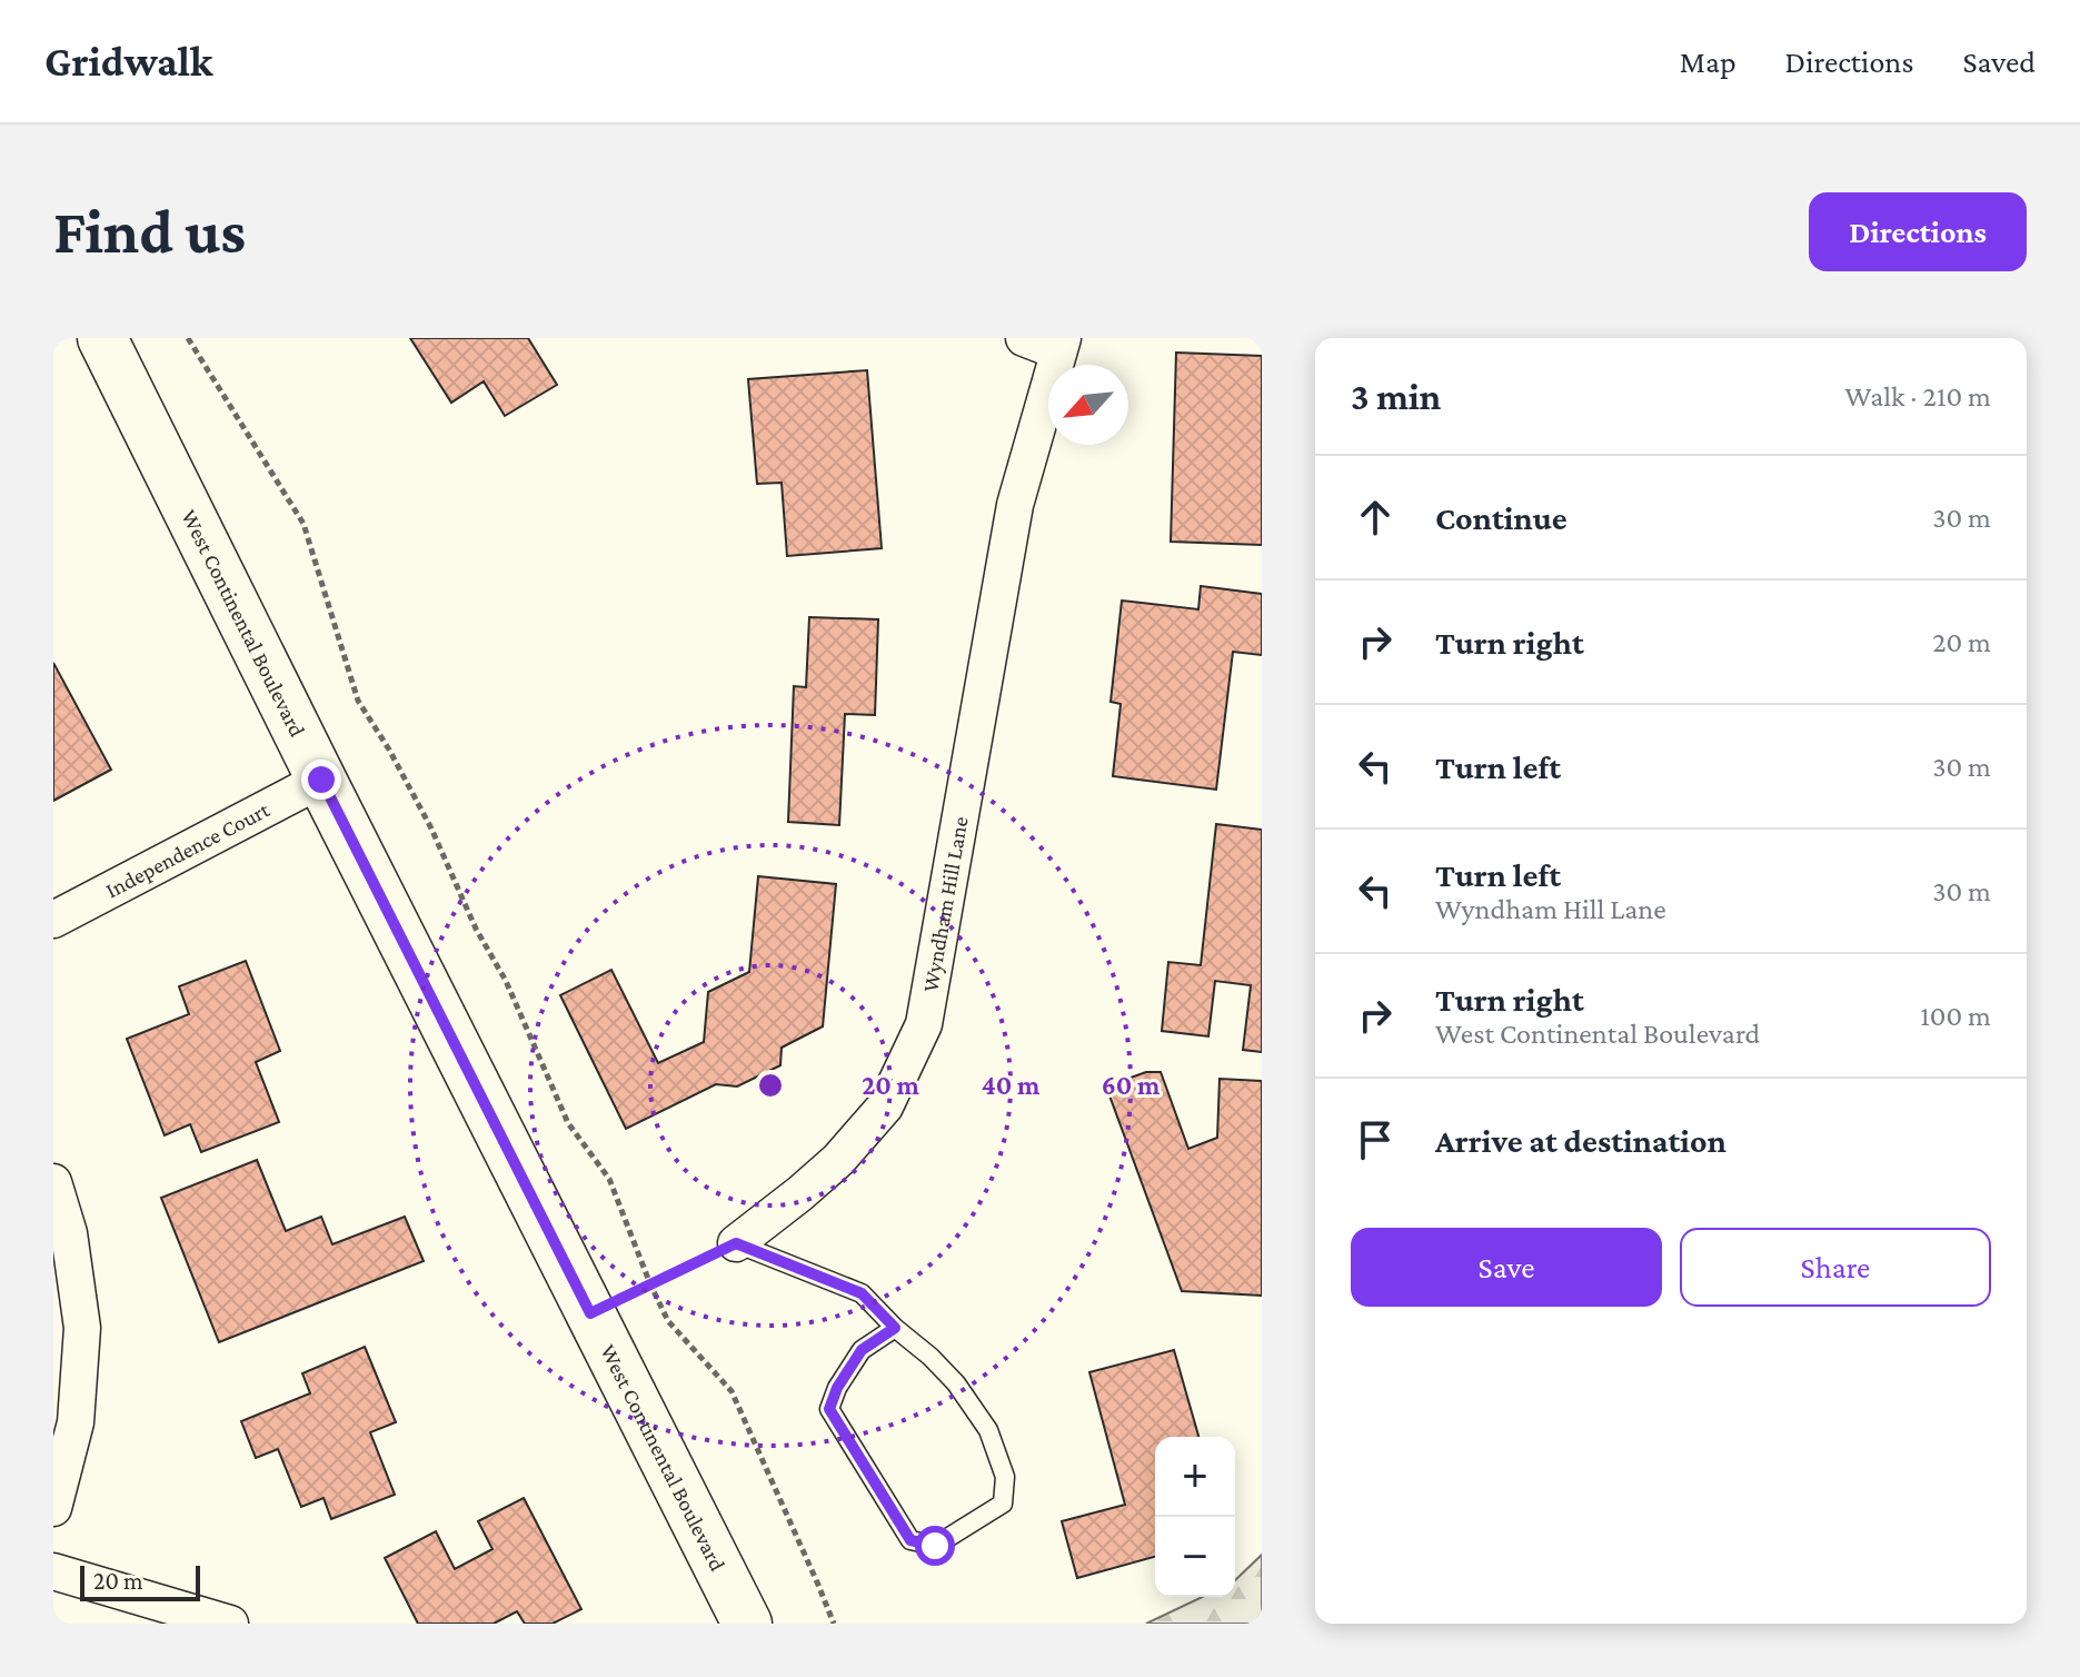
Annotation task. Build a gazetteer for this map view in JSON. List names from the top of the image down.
{
  "streets": {
    "main road": ["West Continental Boulevard"],
    "street": ["Independence Court", "Wyndham Hill Lane"]
  },
  "crossings": [
    ["West Continental Boulevard", "Independence Court"]
  ],
  "scale_bar": "20 m",
  "north": "bottom left",
  "page": {
    "header": "Gridwalk",
    "nav": ["Map", "Directions", "Saved"],
    "buttons": [
      "Directions",
      ["Save", "Share"]
    ],
    "title": "Find us",
    "heading": ["3 min", "Walk · 210 m"],
    "list": [
      ["Continue", "30 m"],
      ["Turn right", "20 m"],
      ["Turn left", "30 m"],
      ["Turn left", "Wyndham Hill Lane", "30 m"],
      ["Turn right", "West Continental Boulevard", "100 m"],
      "Arrive at destination"
    ],
    "map_buttons": ["+", "−"],
    "scale": "20 m"
  },
  "rings": ["20 m", "40 m", "60 m"]
}
